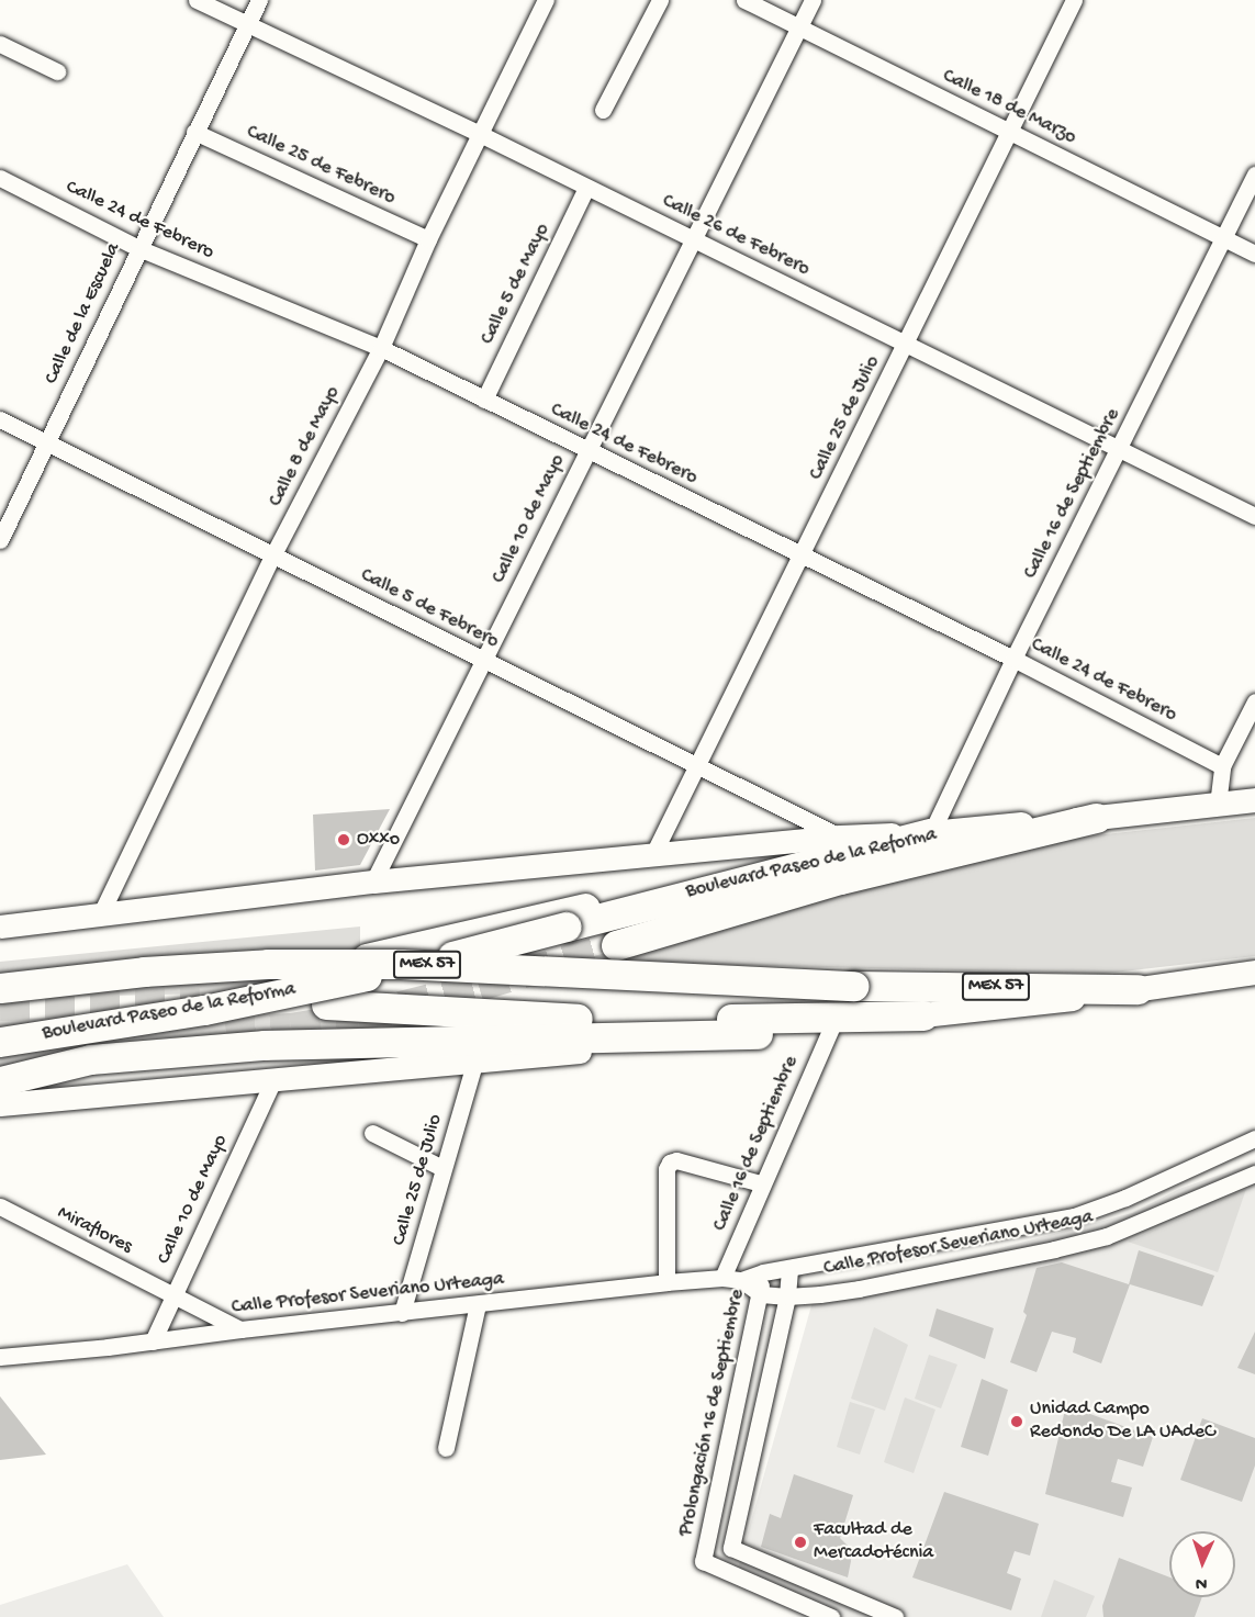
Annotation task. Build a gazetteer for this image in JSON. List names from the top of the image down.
{
  "streets": {
    "highway": ["Boulevard Paseo de la Reforma", "MEX 57"],
    "street": [
      "Calle 18 de Marzo",
      "Calle 25 de Febrero",
      "Calle 24 de Febrero",
      "Calle 26 de Febrero",
      "Calle 5 de Mayo",
      "Calle de la Escuela",
      "Calle 25 de Julio",
      "Calle 8 de Mayo",
      "Calle 16 de Septiembre",
      "Calle 10 de Mayo",
      "Calle 5 de Febrero",
      "Miraflores",
      "Calle Profesor Severiano Urteaga",
      "Prolongación 16 de Septiembre"
    ]
  },
  "crossings": [
    ["Calle 18 de Marzo", "Calle 25 de Julio"],
    ["Calle 18 de Marzo", "Calle 16 de Septiembre"],
    ["Calle 18 de Marzo", "Calle 10 de Mayo"],
    ["Calle 25 de Febrero", "Calle de la Escuela"],
    ["Calle 25 de Febrero", "Calle 8 de Mayo"],
    ["Calle 24 de Febrero", "Calle 5 de Mayo"],
    ["Calle 24 de Febrero", "Calle de la Escuela"],
    ["Calle 24 de Febrero", "Calle 25 de Julio"],
    ["Calle 24 de Febrero", "Calle 8 de Mayo"],
    ["Calle 24 de Febrero", "Calle 16 de Septiembre"],
    ["Calle 24 de Febrero", "Calle 10 de Mayo"],
    ["Calle 26 de Febrero", "Calle 5 de Mayo"],
    ["Calle 26 de Febrero", "Calle de la Escuela"],
    ["Calle 26 de Febrero", "Calle 25 de Julio"],
    ["Calle 26 de Febrero", "Calle 8 de Mayo"],
    ["Calle 26 de Febrero", "Calle 16 de Septiembre"],
    ["Calle 26 de Febrero", "Calle 10 de Mayo"],
    ["Calle de la Escuela", "Calle 5 de Febrero"],
    ["Calle 25 de Julio", "Calle 5 de Febrero"],
    ["Calle 25 de Julio", "Calle Profesor Severiano Urteaga"],
    ["Calle 8 de Mayo", "Calle 5 de Febrero"],
    ["Calle 16 de Septiembre", "Boulevard Paseo de la Reforma"],
    ["Calle 16 de Septiembre", "Calle Profesor Severiano Urteaga"],
    ["Calle 10 de Mayo", "Calle 5 de Febrero"],
    ["Calle 10 de Mayo", "Miraflores"],
    ["Calle 10 de Mayo", "Calle Profesor Severiano Urteaga"],
    ["Miraflores", "Calle Profesor Severiano Urteaga"],
    ["Calle Profesor Severiano Urteaga", "Prolongación 16 de Septiembre"]
  ],
  "places": ["Oxxo", "Unidad Campo Redondo De LA UAdeC", "Facultad de Mercadotécnia"],
  "north": "bottom"
}
